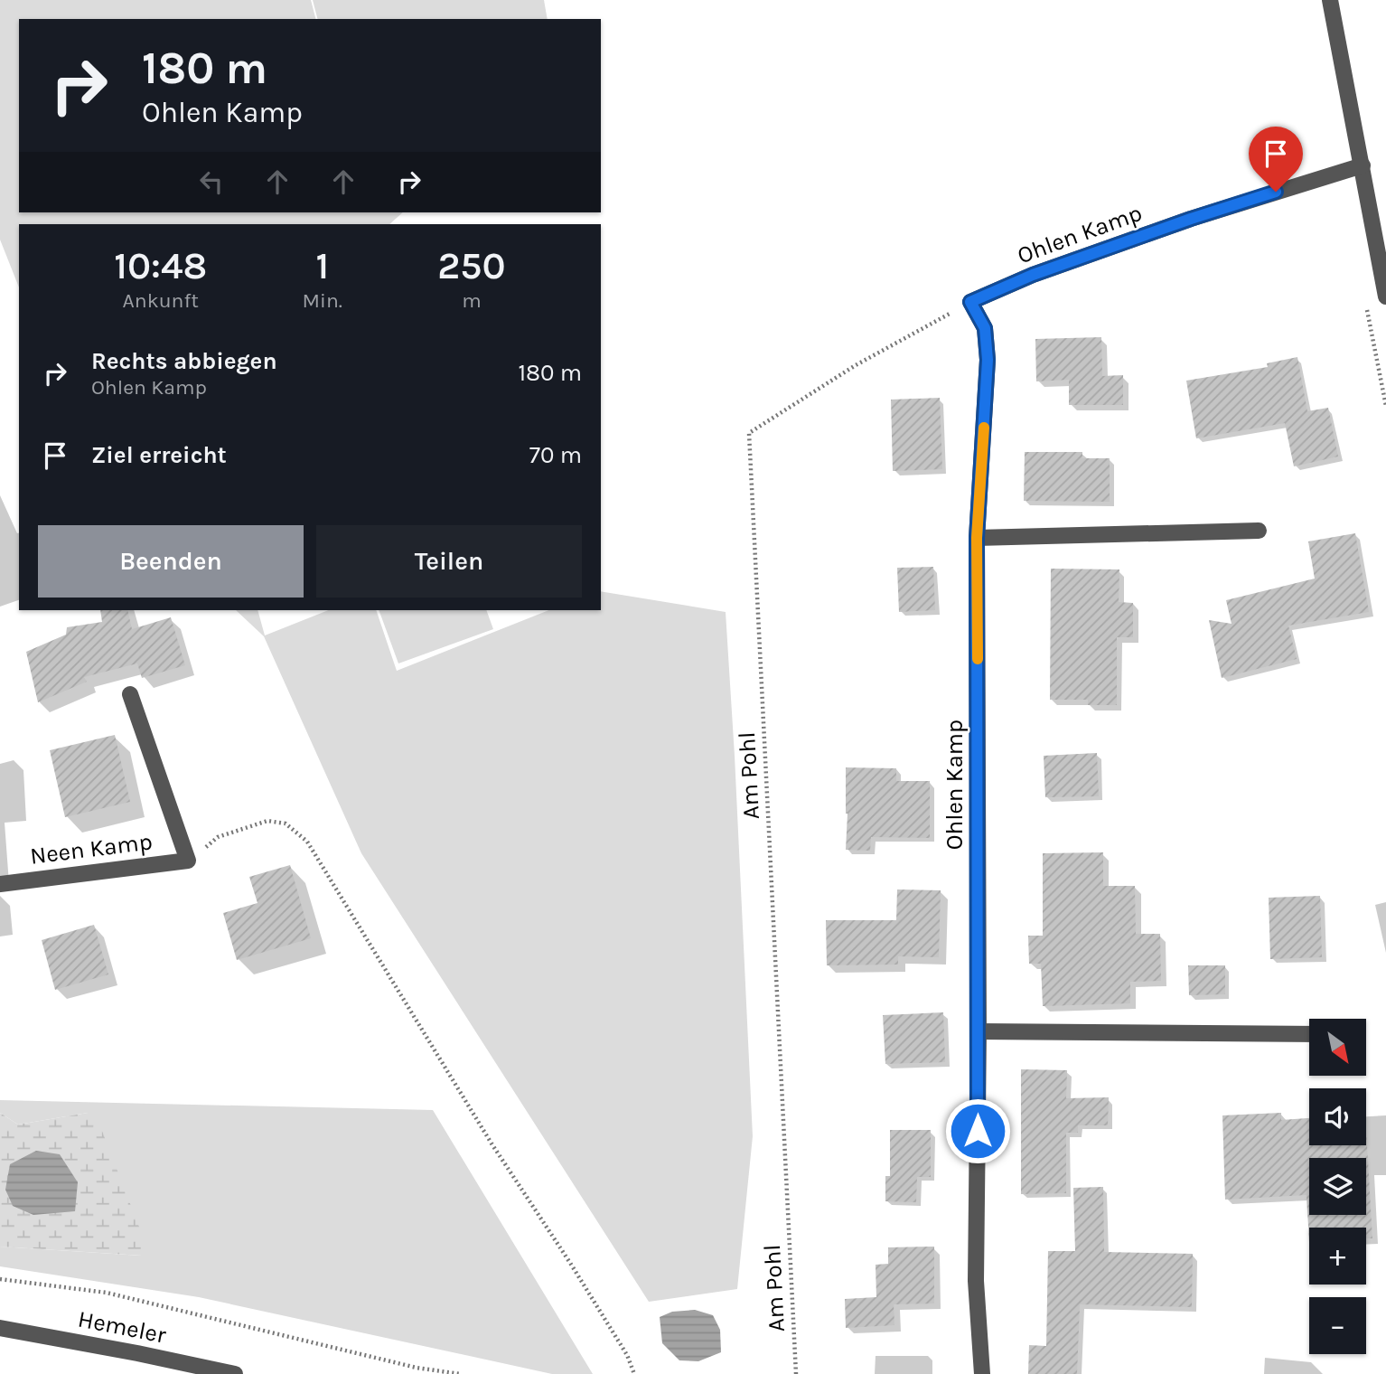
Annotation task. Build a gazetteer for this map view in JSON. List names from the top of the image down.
{
  "streets": {
    "street": ["Ohlen Kamp", "Neen Kamp", "Hemeler"],
    "path": ["Am Pohl"]
  },
  "crossings": [
    ["Ohlen Kamp", "Am Pohl"]
  ],
  "north": "bottom right",
  "page": {
    "turn": ["180 m", "Ohlen Kamp"],
    "eta": [
      "10:48",
      "Ankunft",
      "1",
      "Min.",
      "250",
      "m"
    ],
    "list": [
      {
        "name": "Rechts abbiegen",
        "note": "Ohlen Kamp",
        "value": "180 m"
      },
      {
        "name": "Ziel erreicht",
        "value": "70 m"
      }
    ],
    "buttons": ["Beenden", "Teilen"],
    "map_buttons": ["+", "−"]
  }
}
